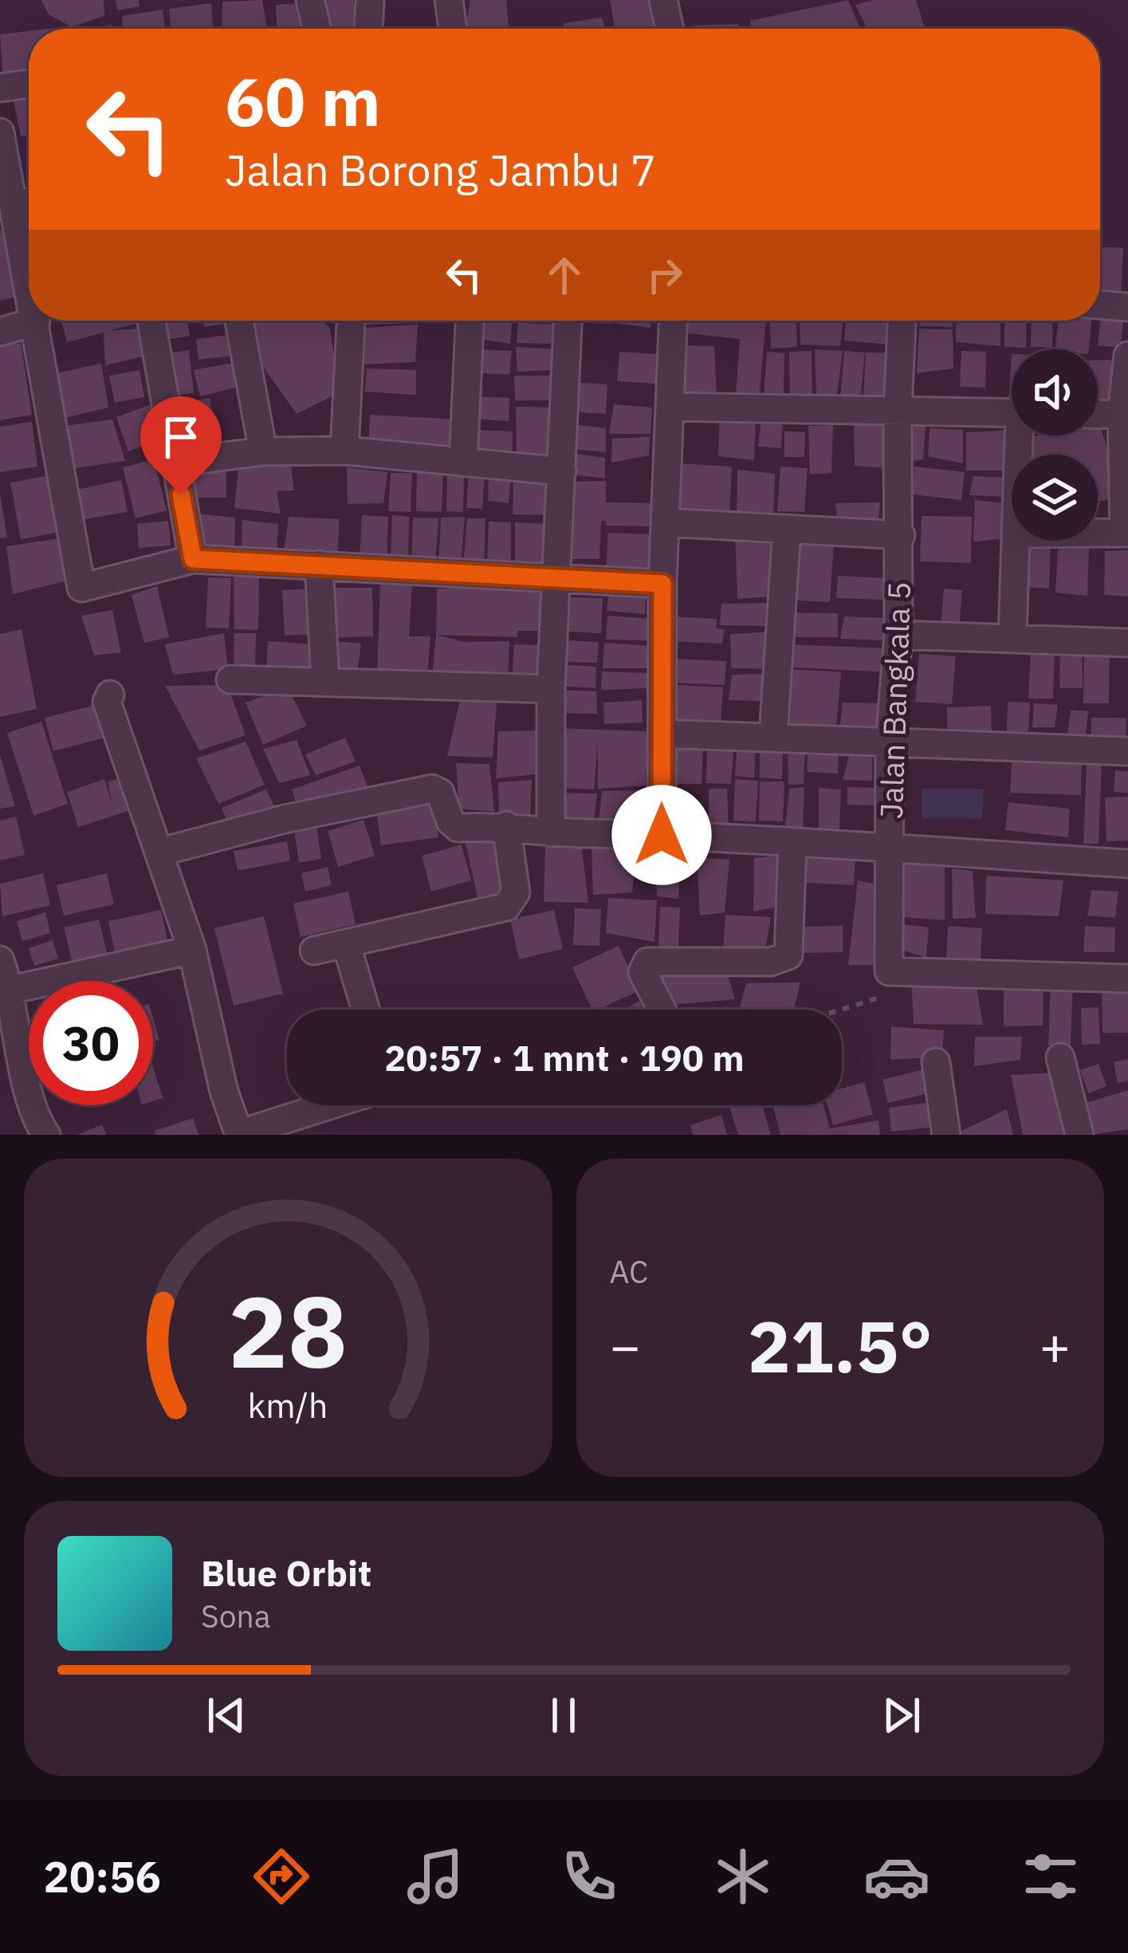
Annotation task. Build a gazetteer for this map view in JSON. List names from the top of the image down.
{
  "streets": {
    "street": ["Jalan Bangkala 5"]
  },
  "page": {
    "turn": ["60 m", "Jalan Borong Jambu 7"],
    "limit": "30",
    "trip": "20:57 · 1 mnt · 190 m",
    "tile": "AC",
    "heat": ["−", "21.5°", "+"],
    "song": ["Blue Orbit", "Sona"],
    "tabs": "20:56",
    "gauge": ["28", "km/h"]
  }
}
